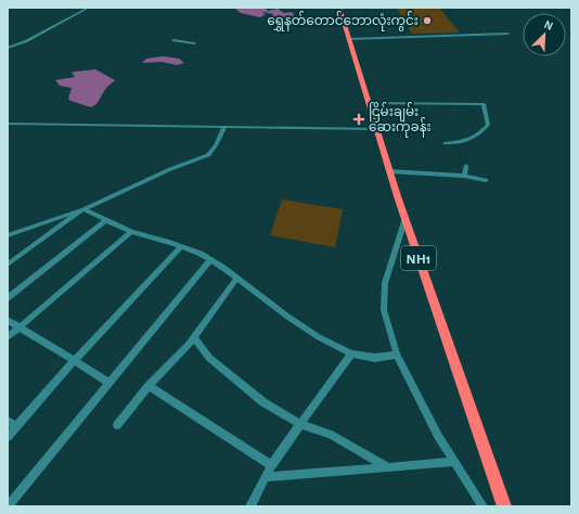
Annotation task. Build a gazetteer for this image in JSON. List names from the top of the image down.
{
  "streets": {
    "highway": ["NH1"]
  },
  "places": {
    "other": ["ရွှေနတ်တောင်ဘောလုံးကွင်း"],
    "health": ["ငြိမ်းချမ်း ဆေးကုခန်း"]
  },
  "north": "top right"
}
